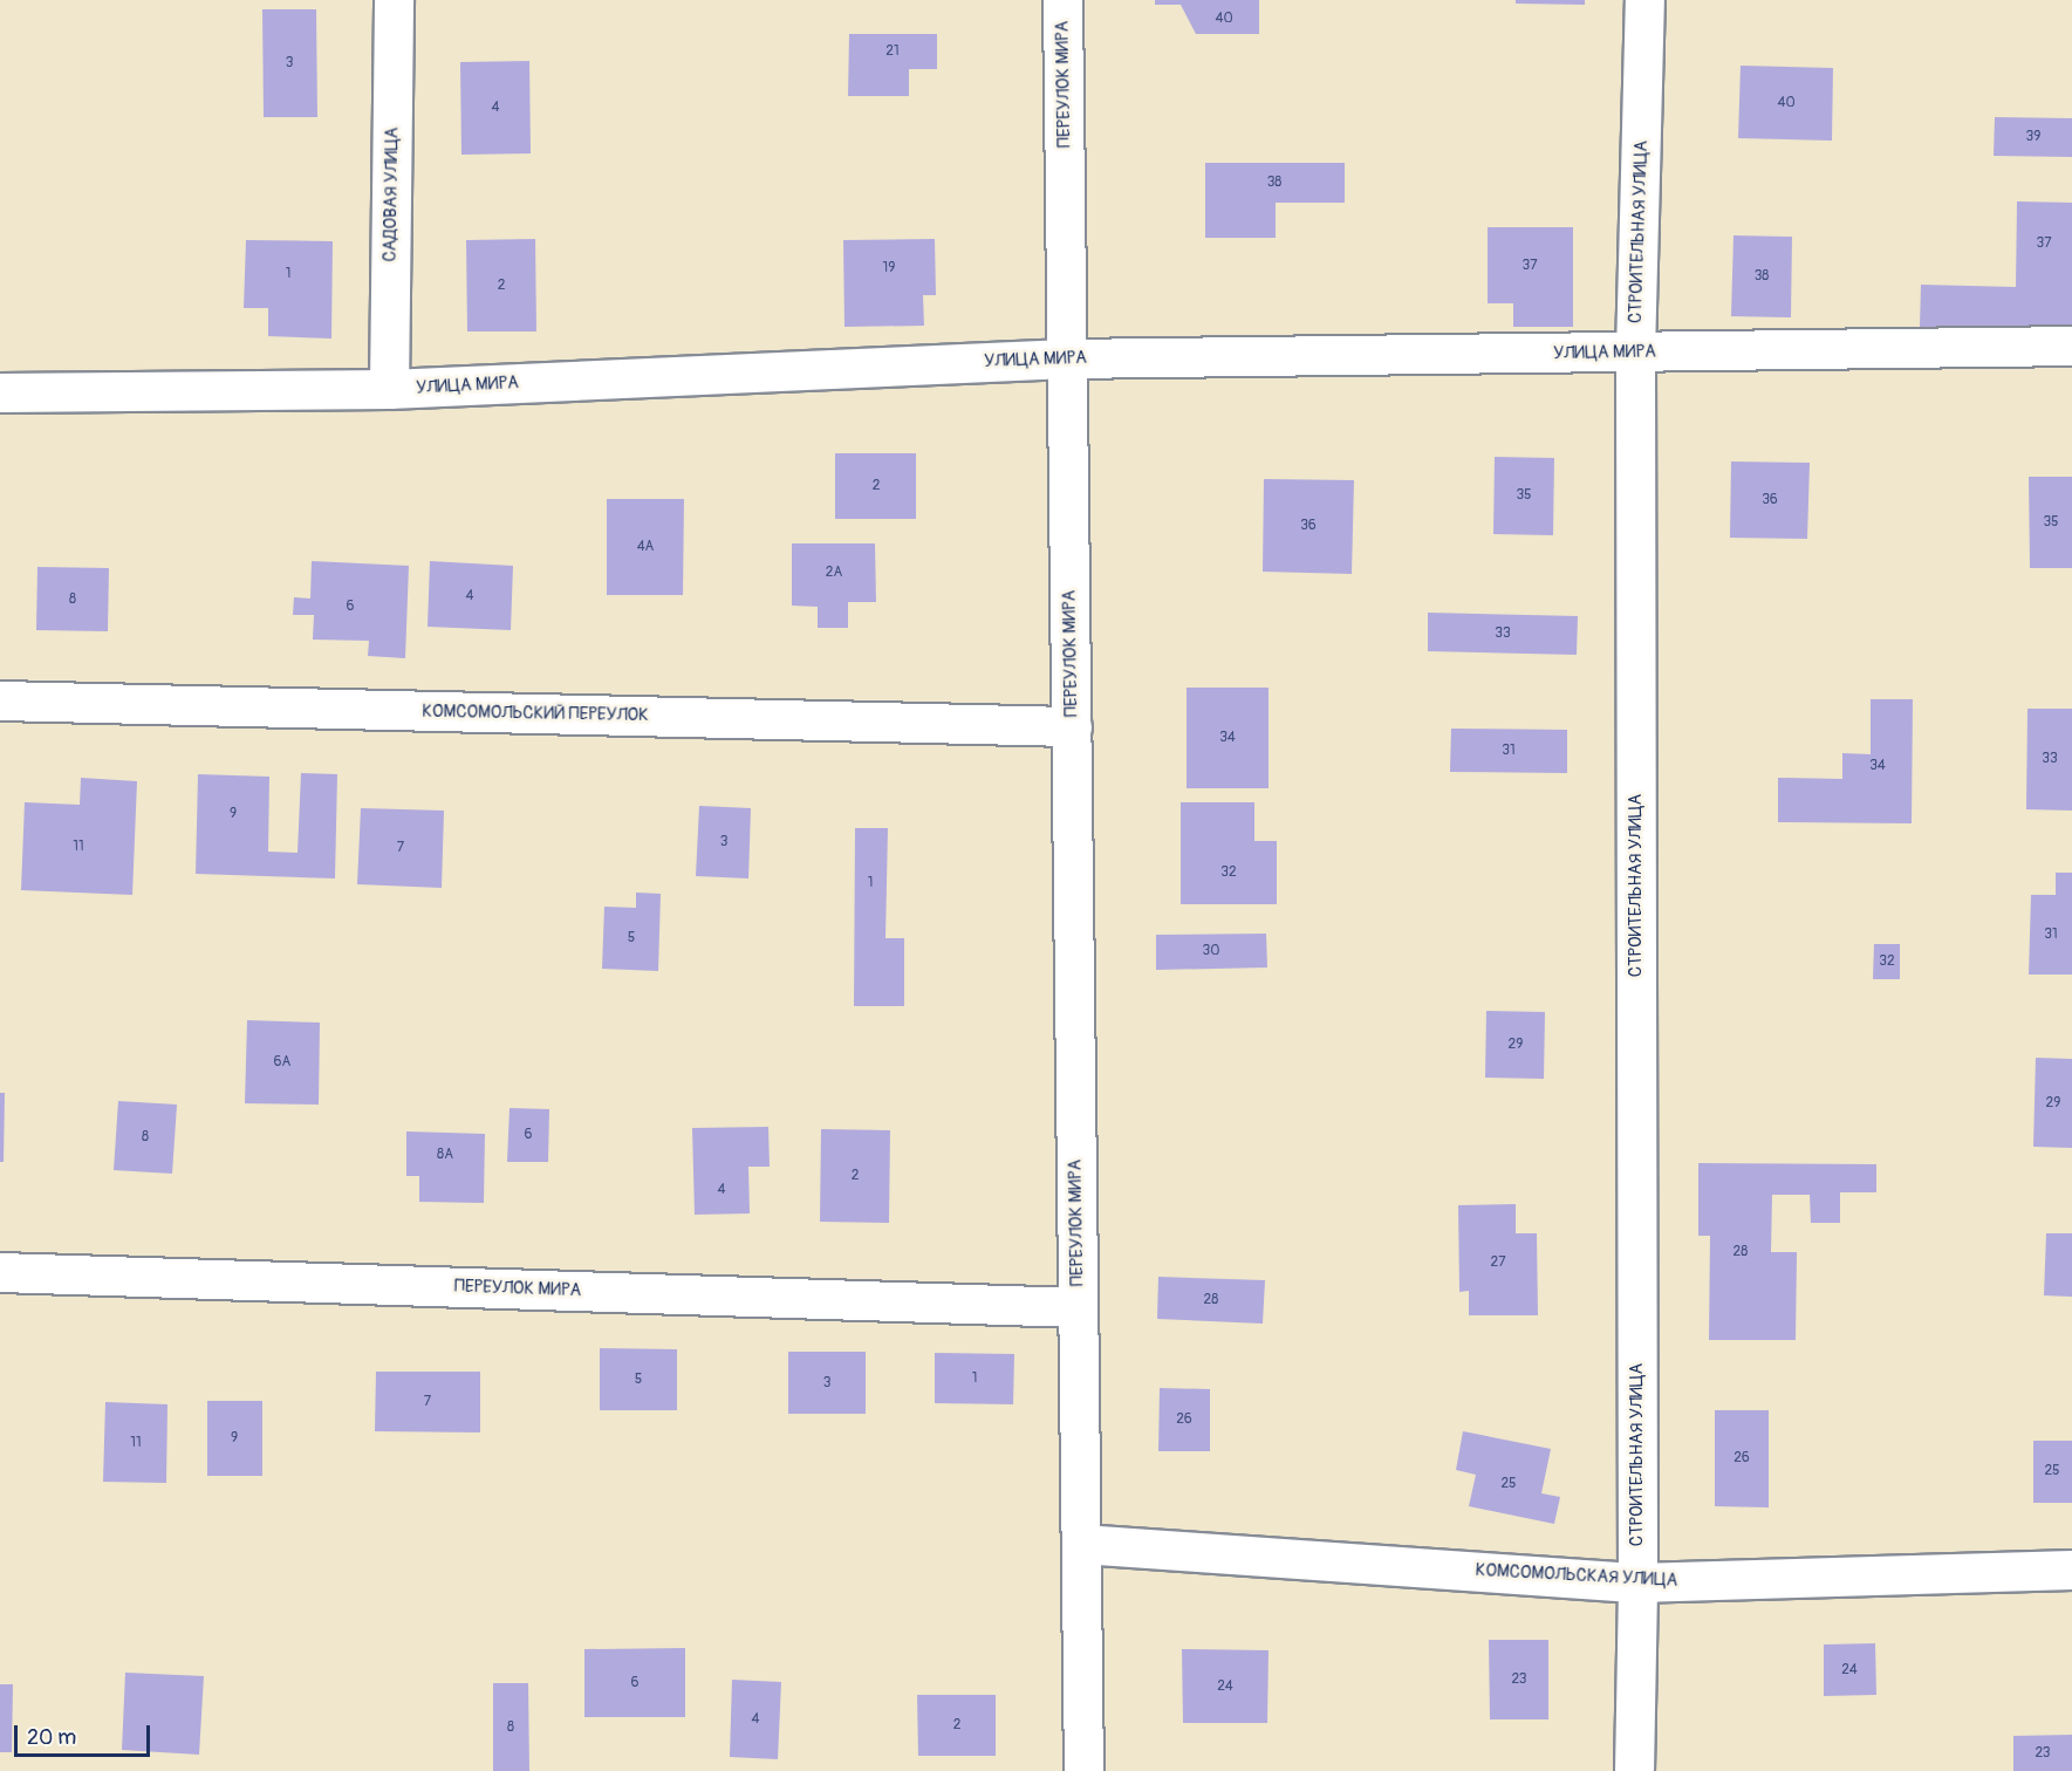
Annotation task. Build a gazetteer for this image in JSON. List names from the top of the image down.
{
  "streets": {
    "street": [
      "ПЕРЕУЛОК МИРА",
      "САДОВАЯ УЛИЦА",
      "СТРОИТЕЛЬНАЯ УЛИЦА",
      "УЛИЦА МИРА",
      "КОМСОМОЛЬСКИЙ ПЕРЕУЛОК",
      "КОМСОМОЛЬСКАЯ УЛИЦА"
    ]
  },
  "crossings": [
    ["ПЕРЕУЛОК МИРА", "УЛИЦА МИРА"],
    ["ПЕРЕУЛОК МИРА", "КОМСОМОЛЬСКИЙ ПЕРЕУЛОК"],
    ["ПЕРЕУЛОК МИРА", "КОМСОМОЛЬСКАЯ УЛИЦА"],
    ["САДОВАЯ УЛИЦА", "УЛИЦА МИРА"],
    ["СТРОИТЕЛЬНАЯ УЛИЦА", "УЛИЦА МИРА"],
    ["СТРОИТЕЛЬНАЯ УЛИЦА", "КОМСОМОЛЬСКАЯ УЛИЦА"]
  ],
  "house_numbers": [
    "40",
    "21",
    "3",
    "40",
    "4",
    "39",
    "38",
    "37",
    "37",
    "19",
    "1",
    "38",
    "2",
    "2",
    "35",
    "36",
    "35",
    "36",
    "4А",
    "2А",
    "4",
    "8",
    "6",
    "33",
    "34",
    "31",
    "33",
    "34",
    "9",
    "3",
    "11",
    "7",
    "32",
    "1",
    "31",
    "5",
    "30",
    "32",
    "29",
    "6А",
    "29",
    "6",
    "8",
    "8А",
    "2",
    "4",
    "28",
    "27",
    "28",
    "1",
    "5",
    "3",
    "7",
    "26",
    "9",
    "11",
    "26",
    "25",
    "25",
    "24",
    "23",
    "6",
    "24",
    "4",
    "2",
    "8",
    "23"
  ],
  "scale_bar": "20 m"
}
